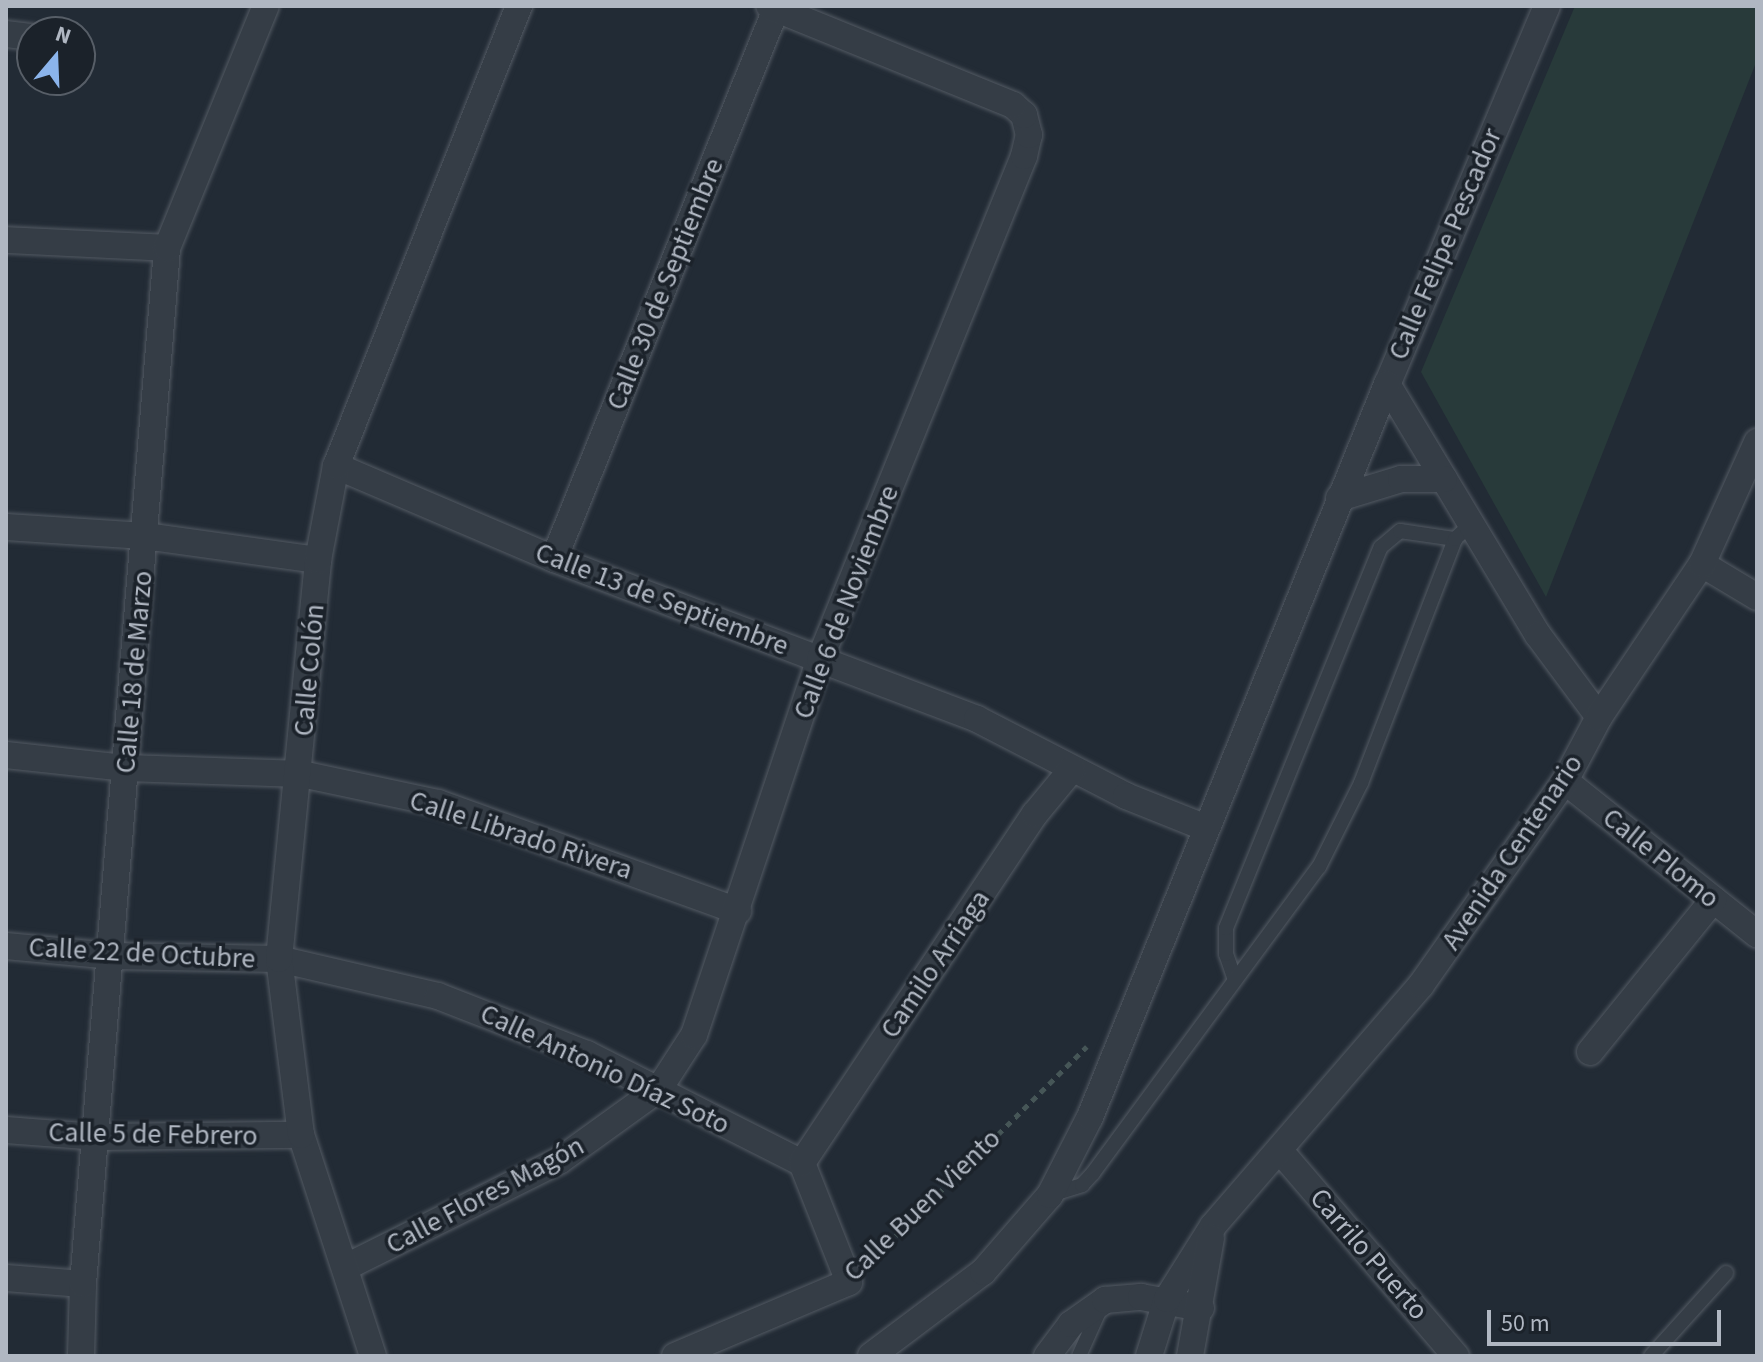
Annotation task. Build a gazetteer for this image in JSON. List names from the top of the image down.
{
  "streets": {
    "street": [
      "Calle Felipe Pescador",
      "Calle 30 de Septiembre",
      "Calle 13 de Septiembre",
      "Calle 6 de Noviembre",
      "Calle Colón",
      "Calle 18 de Marzo",
      "Calle Librado Rivera",
      "Avenida Centenario",
      "Calle Plomo",
      "Calle 22 de Octubre",
      "Camilo Arriaga",
      "Calle Antonio Díaz Soto",
      "Calle 5 de Febrero",
      "Calle Flores Magón",
      "Calle Buen Viento",
      "Carrilo Puerto"
    ]
  },
  "crossings": [
    ["Calle Felipe Pescador", "Avenida Centenario"],
    ["Calle 30 de Septiembre", "Calle 13 de Septiembre"],
    ["Calle 30 de Septiembre", "Calle 6 de Noviembre"],
    ["Calle 13 de Septiembre", "Calle 6 de Noviembre"],
    ["Calle 13 de Septiembre", "Calle Colón"],
    ["Calle 13 de Septiembre", "Camilo Arriaga"],
    ["Calle 6 de Noviembre", "Calle Librado Rivera"],
    ["Calle 6 de Noviembre", "Calle Antonio Díaz Soto"],
    ["Calle 6 de Noviembre", "Calle Flores Magón"],
    ["Calle Colón", "Calle Librado Rivera"],
    ["Calle Colón", "Calle 22 de Octubre"],
    ["Calle Colón", "Calle Antonio Díaz Soto"],
    ["Calle Colón", "Calle 5 de Febrero"],
    ["Calle Colón", "Calle Flores Magón"],
    ["Calle 18 de Marzo", "Calle Librado Rivera"],
    ["Calle 18 de Marzo", "Calle 22 de Octubre"],
    ["Calle 18 de Marzo", "Calle 5 de Febrero"],
    ["Avenida Centenario", "Calle Plomo"],
    ["Avenida Centenario", "Carrilo Puerto"],
    ["Calle 22 de Octubre", "Calle Antonio Díaz Soto"],
    ["Camilo Arriaga", "Calle Antonio Díaz Soto"],
    ["Calle Antonio Díaz Soto", "Calle Flores Magón"]
  ],
  "scale_bar": "50 m",
  "north": "top"
}
